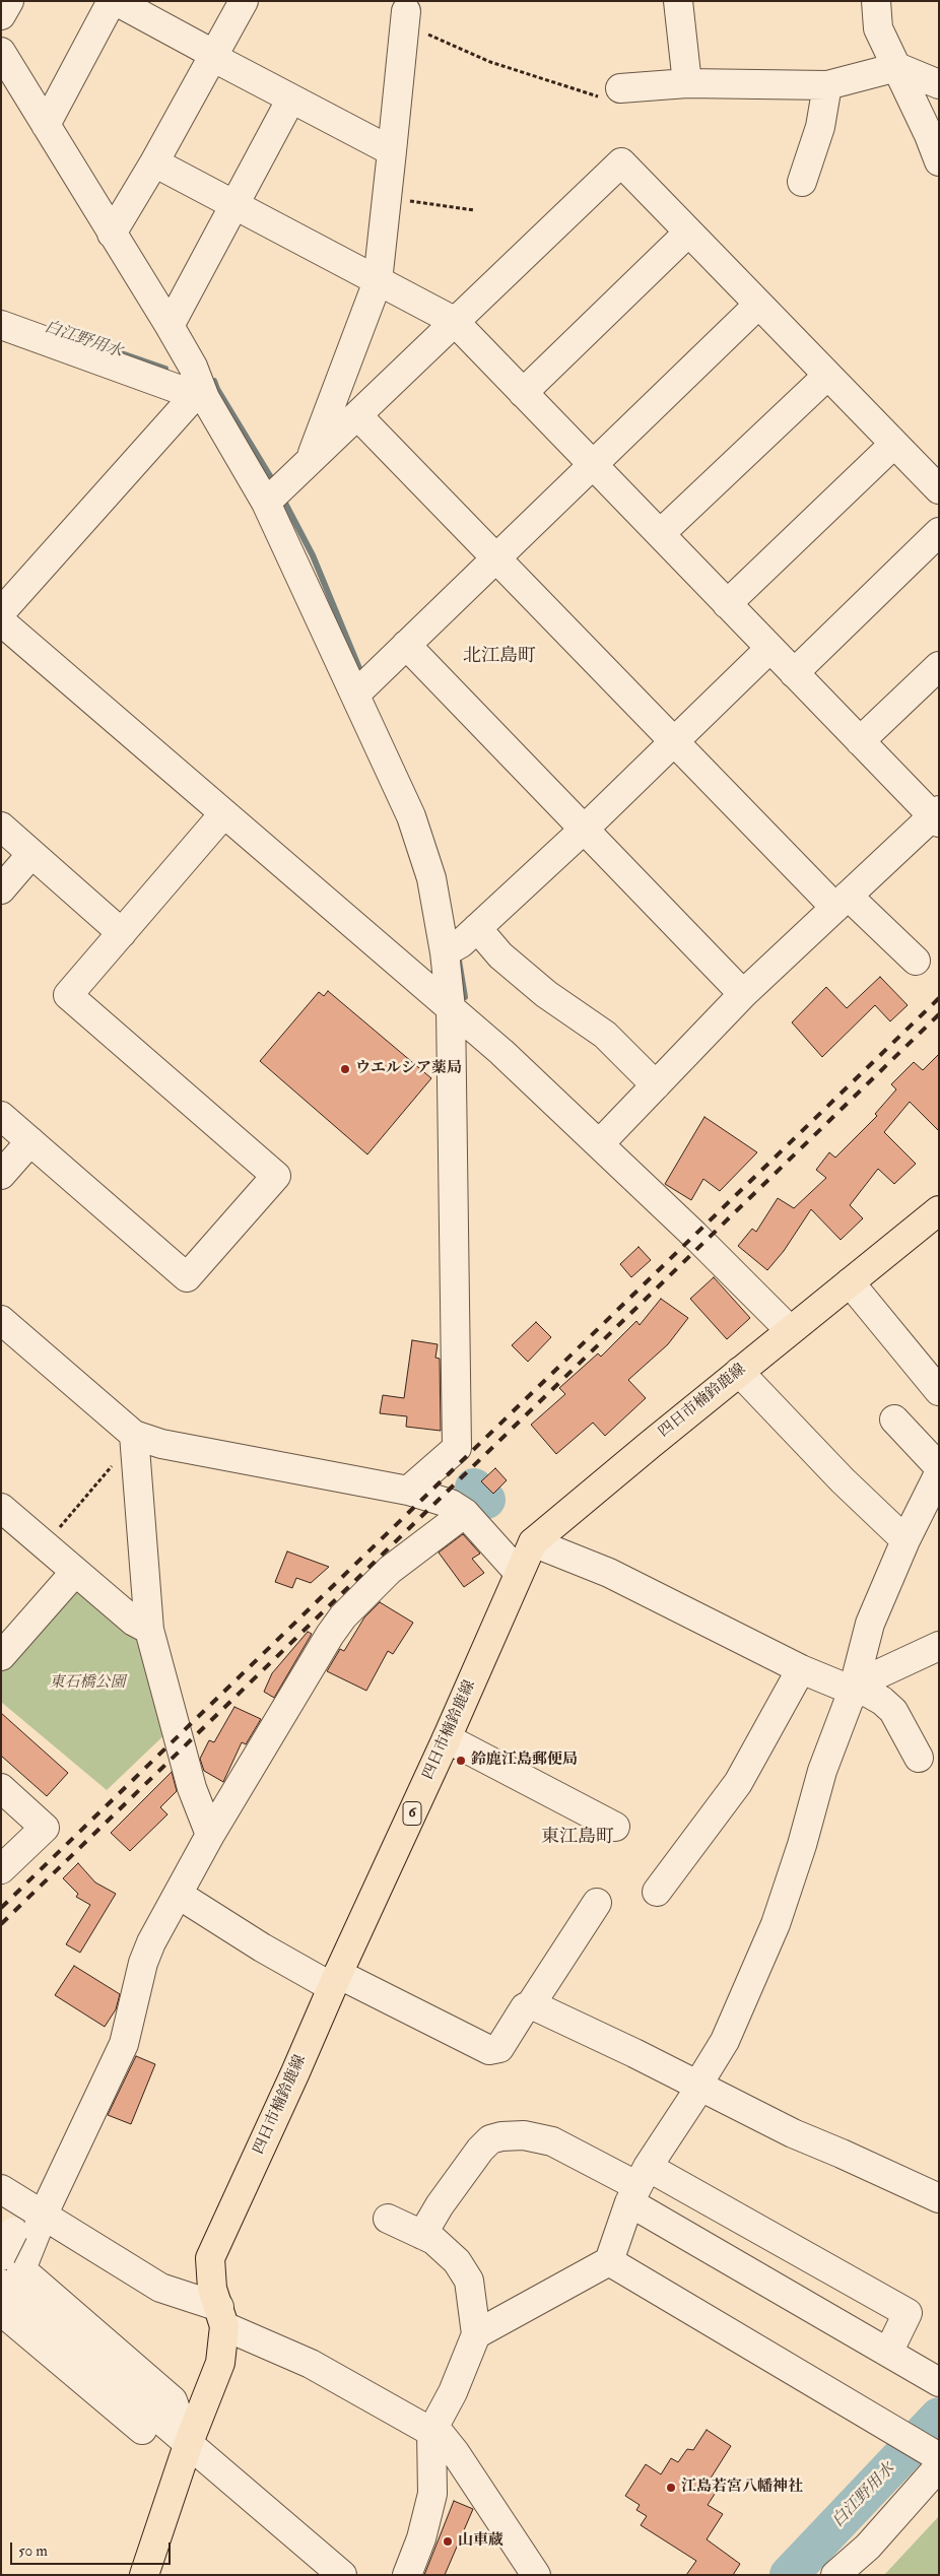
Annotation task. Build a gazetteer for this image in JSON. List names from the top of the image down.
{
  "streets": {
    "main road": ["四日市楠鈴鹿線", "6"]
  },
  "districts": ["北江島町", "東江島町"],
  "water": ["白江野用水"],
  "parks": ["東石橋公園"],
  "places": [
    "ウエルシア薬局",
    "鈴鹿江島郵便局",
    "江島若宮八幡神社",
    "山車蔵"
  ],
  "scale_bar": "50 m"
}
